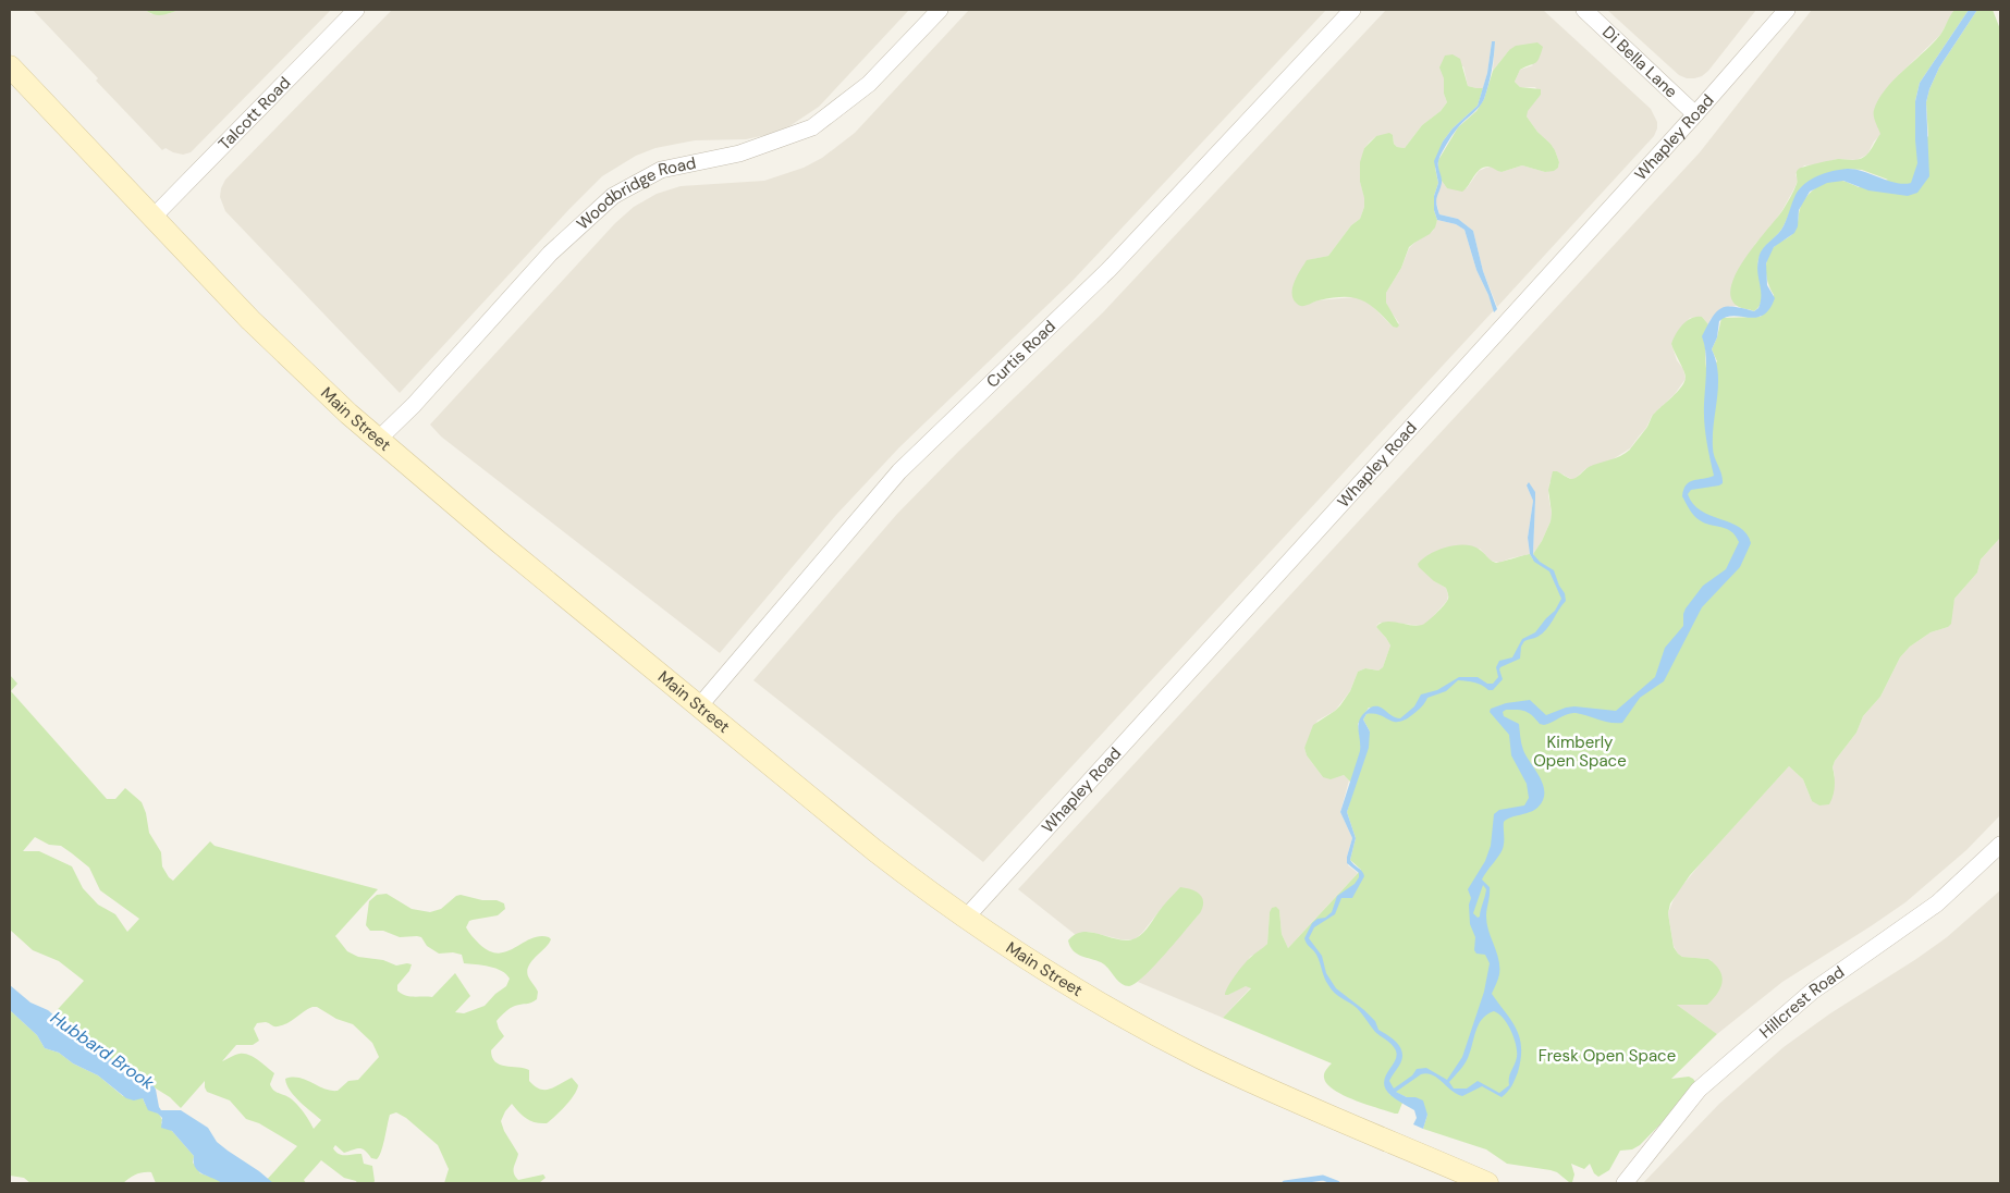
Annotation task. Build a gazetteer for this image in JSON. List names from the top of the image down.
{
  "streets": {
    "main road": ["Main Street"],
    "street": [
      "Di Bella Lane",
      "Talcott Road",
      "Whapley Road",
      "Woodbridge Road",
      "Curtis Road",
      "Hillcrest Road"
    ]
  },
  "crossings": [
    ["Di Bella Lane", "Whapley Road"],
    ["Talcott Road", "Main Street"],
    ["Whapley Road", "Main Street"],
    ["Woodbridge Road", "Main Street"],
    ["Curtis Road", "Main Street"]
  ],
  "water": ["Hubbard Brook"],
  "parks": ["Kimberly Open Space", "Fresk Open Space"]
}
